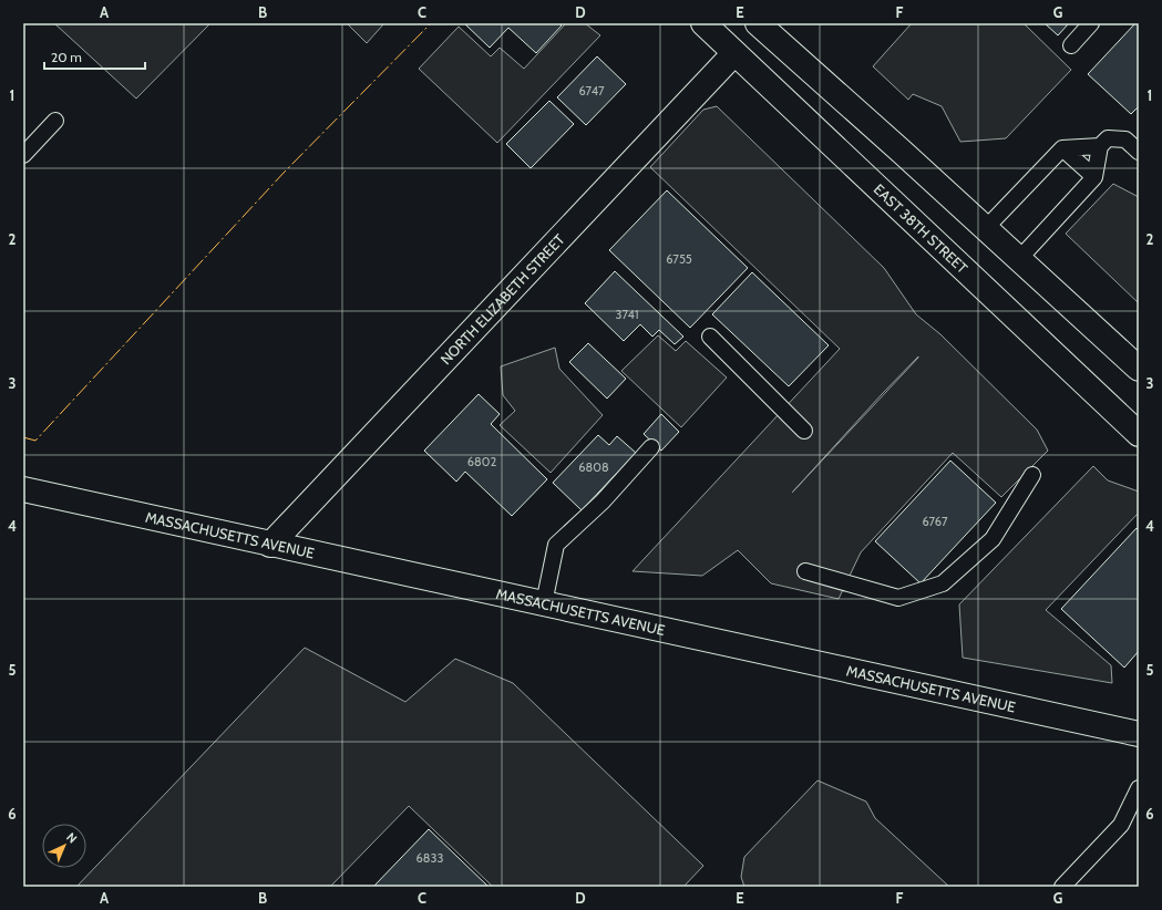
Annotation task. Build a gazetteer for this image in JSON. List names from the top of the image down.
{
  "streets": {
    "main road": ["EAST 38TH STREET", "NORTH ELIZABETH STREET", "MASSACHUSETTS AVENUE"]
  },
  "crossings": [
    ["EAST 38TH STREET", "NORTH ELIZABETH STREET"],
    ["NORTH ELIZABETH STREET", "MASSACHUSETTS AVENUE"]
  ],
  "house_numbers": [
    "6747",
    "6755",
    "3741",
    "6802",
    "6808",
    "6767",
    "6833"
  ],
  "scale_bar": "20 m",
  "north": "top right",
  "grid": {
    "columns": [
      "A",
      "B",
      "C",
      "D",
      "E",
      "F",
      "G"
    ],
    "rows": [
      "1",
      "2",
      "3",
      "4",
      "5",
      "6"
    ]
  }
}
